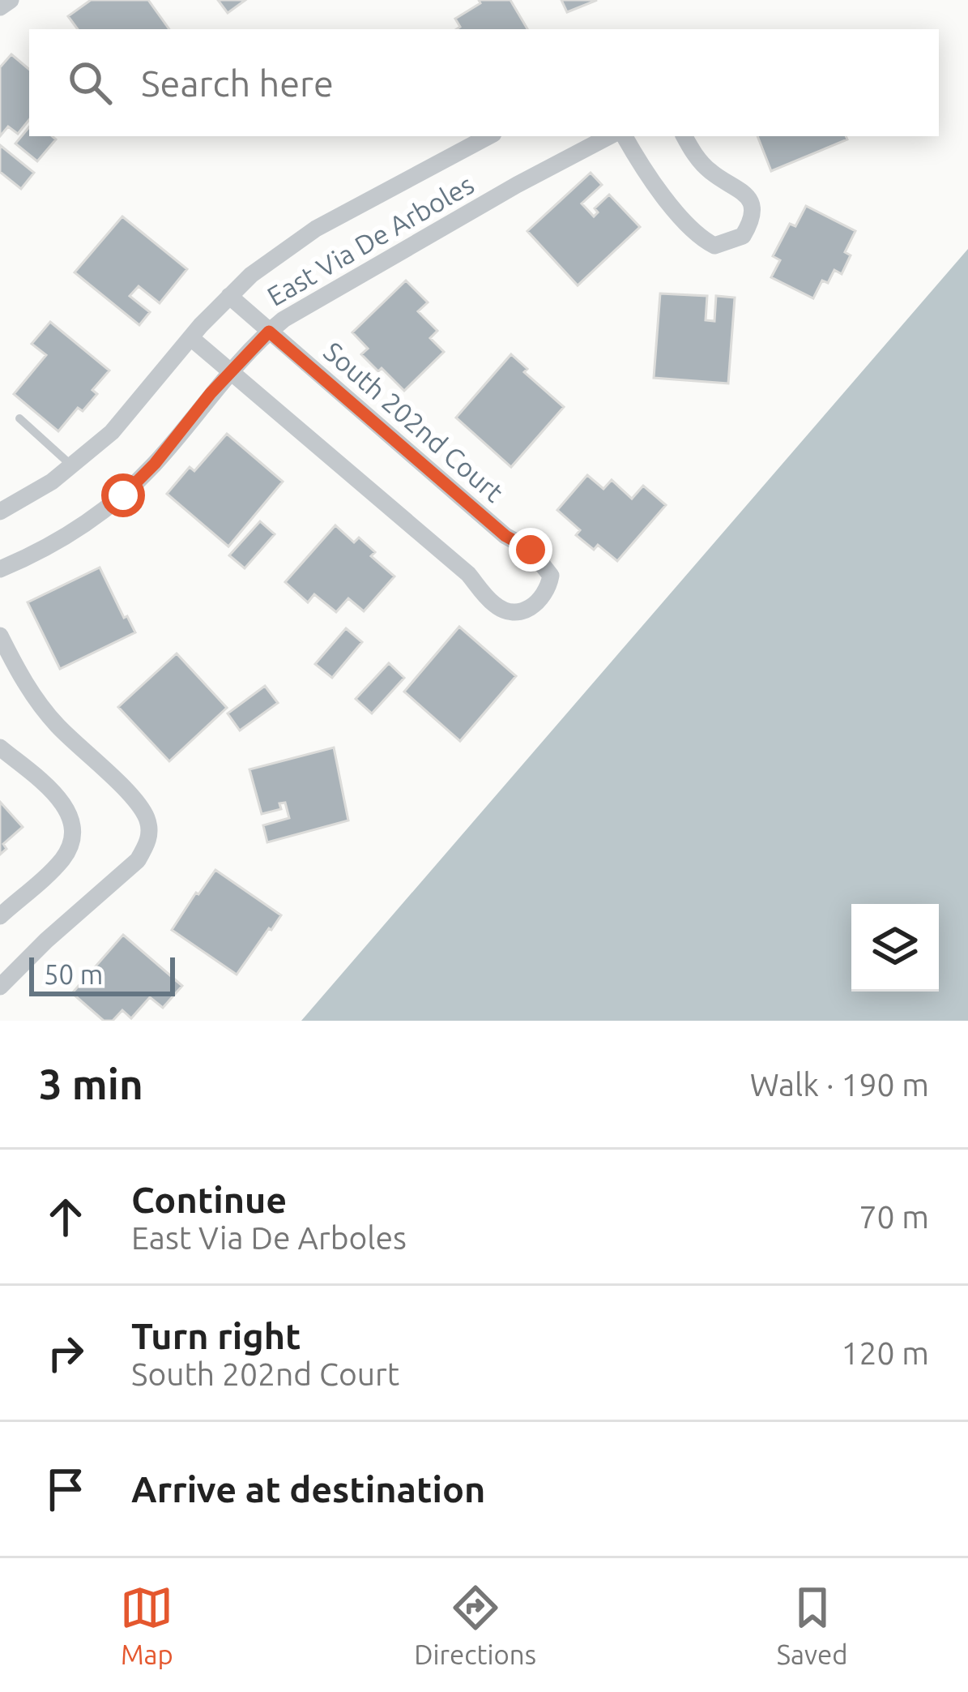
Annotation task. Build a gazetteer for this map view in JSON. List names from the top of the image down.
{
  "streets": {
    "street": ["East Via De Arboles", "South 202nd Court"]
  },
  "crossings": [
    ["East Via De Arboles", "South 202nd Court"]
  ],
  "scale_bar": "50 m",
  "page": {
    "search": "Search here",
    "scale": "50 m",
    "heading": ["3 min", "Walk · 190 m"],
    "list": [
      ["Continue", "East Via De Arboles", "70 m"],
      ["Turn right", "South 202nd Court", "120 m"],
      "Arrive at destination"
    ],
    "nav": ["Map", "Directions", "Saved"]
  }
}
